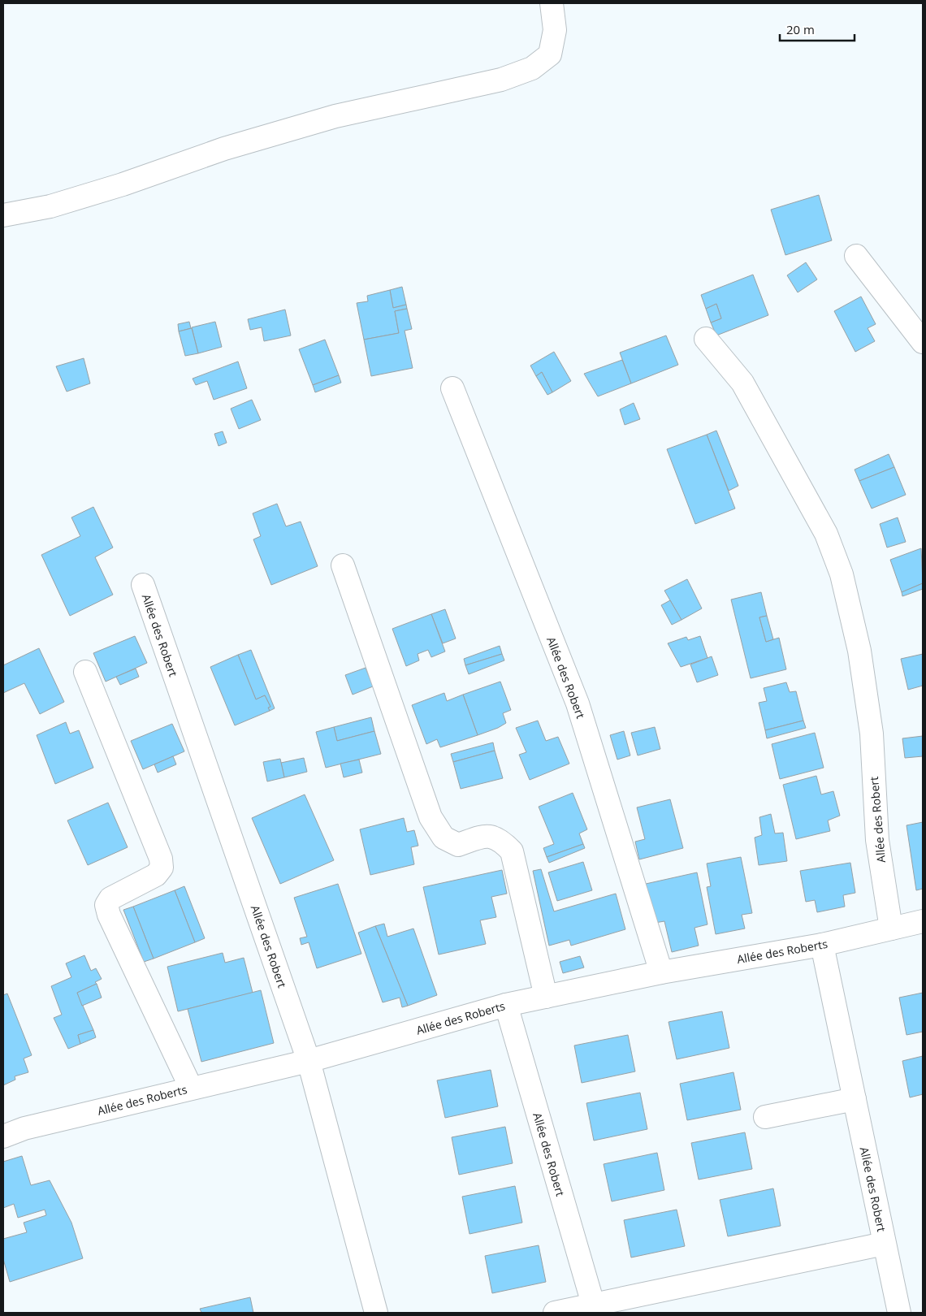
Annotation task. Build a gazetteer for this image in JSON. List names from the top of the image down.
{
  "streets": {
    "street": ["Allée des Robert", "Allée des Roberts"]
  },
  "crossings": [
    ["Allée des Robert", "Allée des Roberts"]
  ],
  "scale_bar": "20 m"
}
